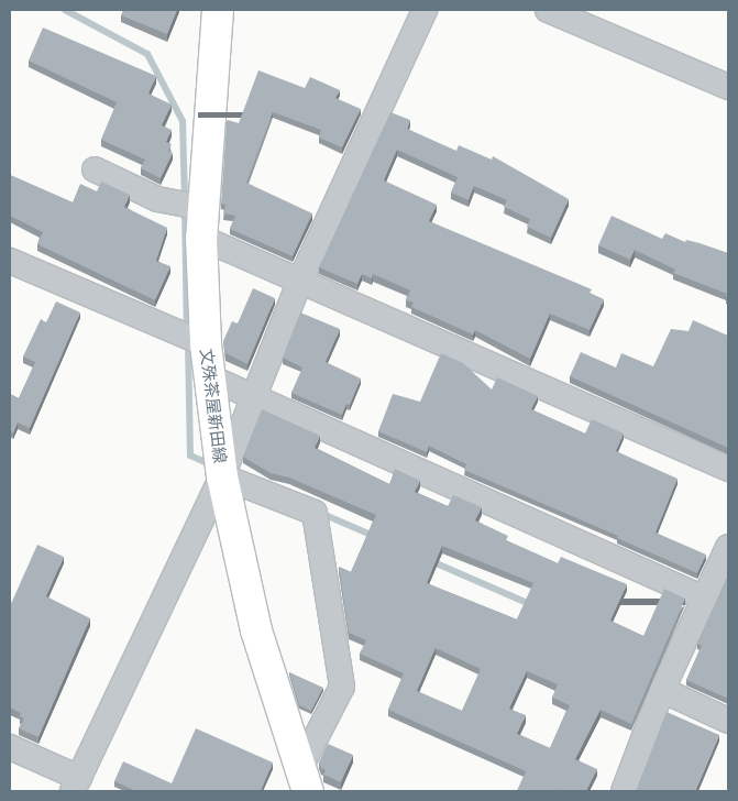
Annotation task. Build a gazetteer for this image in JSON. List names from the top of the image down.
{
  "streets": {
    "main road": ["文殊茶屋新田線"]
  }
}
